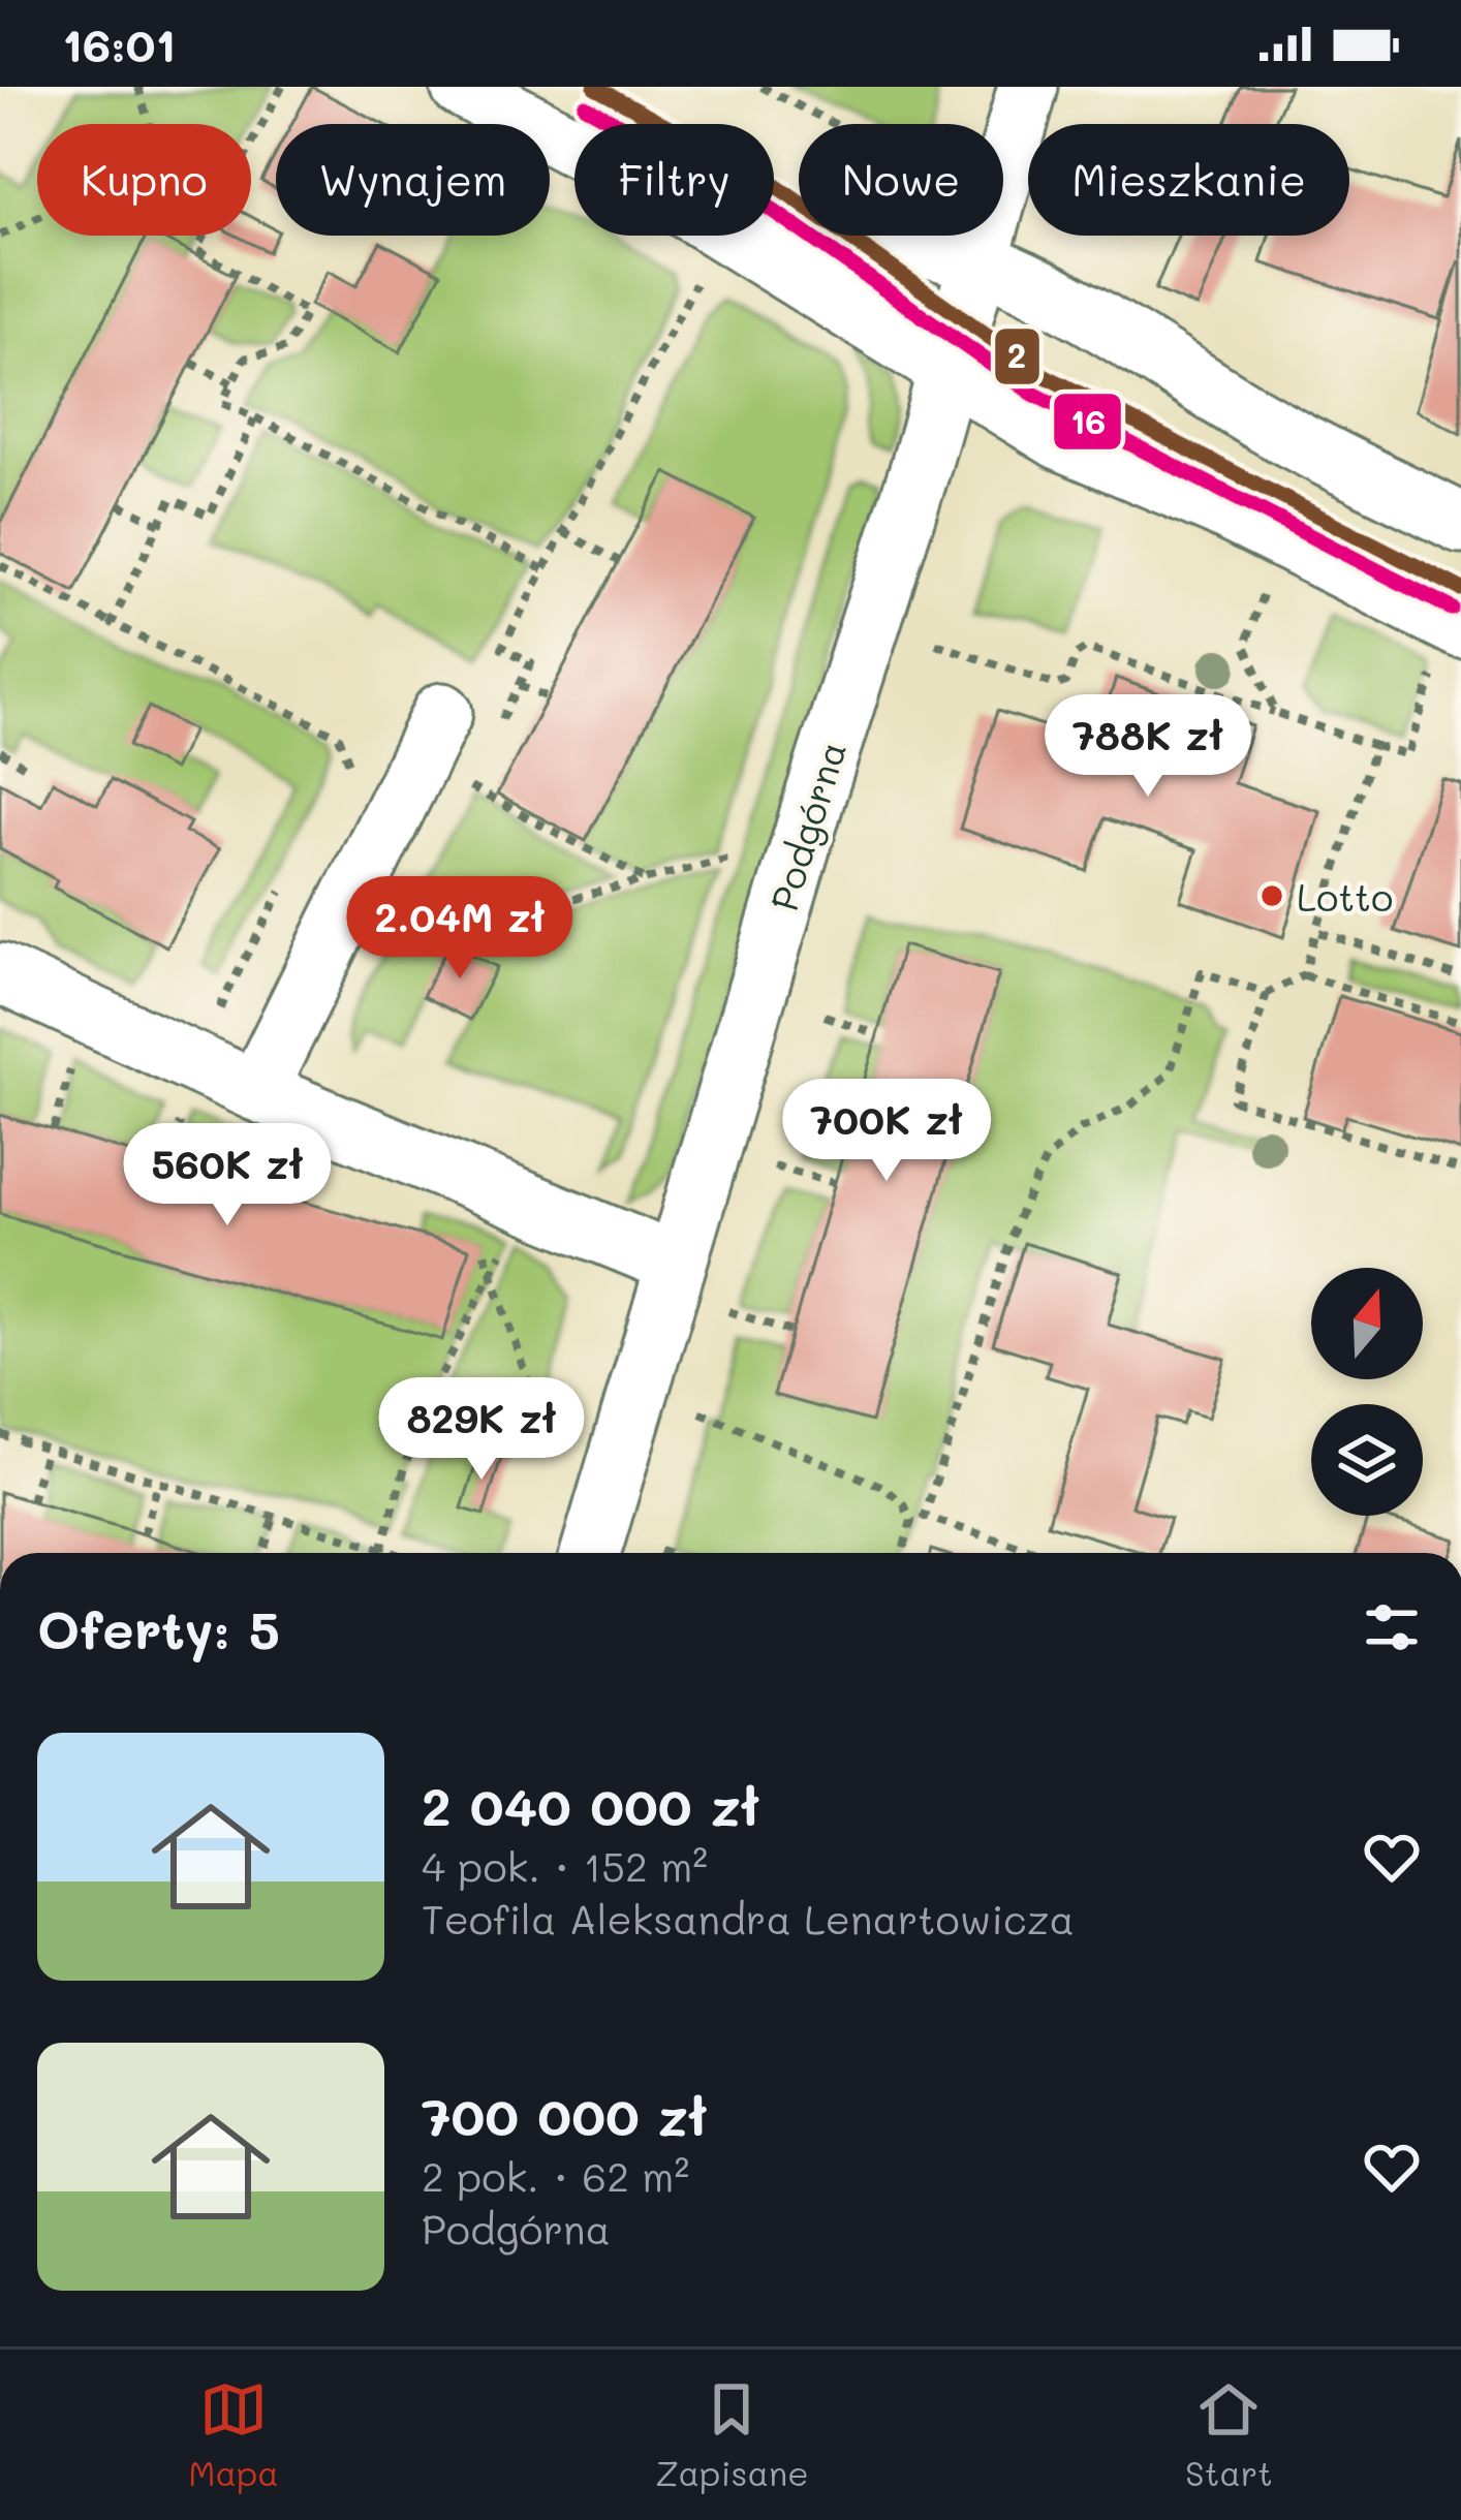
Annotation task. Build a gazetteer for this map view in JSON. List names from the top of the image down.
{
  "streets": {
    "street": ["Podgórna"]
  },
  "places": ["Lotto"],
  "lines": ["tram line 2", "transit line 16"],
  "north": "top",
  "page": {
    "status": "16:01",
    "chip": [
      "Kupno",
      "Wynajem",
      "Filtry",
      "Nowe",
      "Mieszkanie"
    ],
    "price": [
      "788K zł",
      "2.04M zł",
      "700K zł",
      "560K zł",
      "829K zł"
    ],
    "heading": "Oferty: 5",
    "list": [
      {
        "name": "2 040 000 zł",
        "note": "4 pok. · 152 m² · Teofila Aleksandra Lenartowicza"
      },
      {
        "name": "700 000 zł",
        "note": "2 pok. · 62 m² · Podgórna"
      }
    ],
    "tabs": ["Mapa", "Zapisane", "Start"]
  }
}
